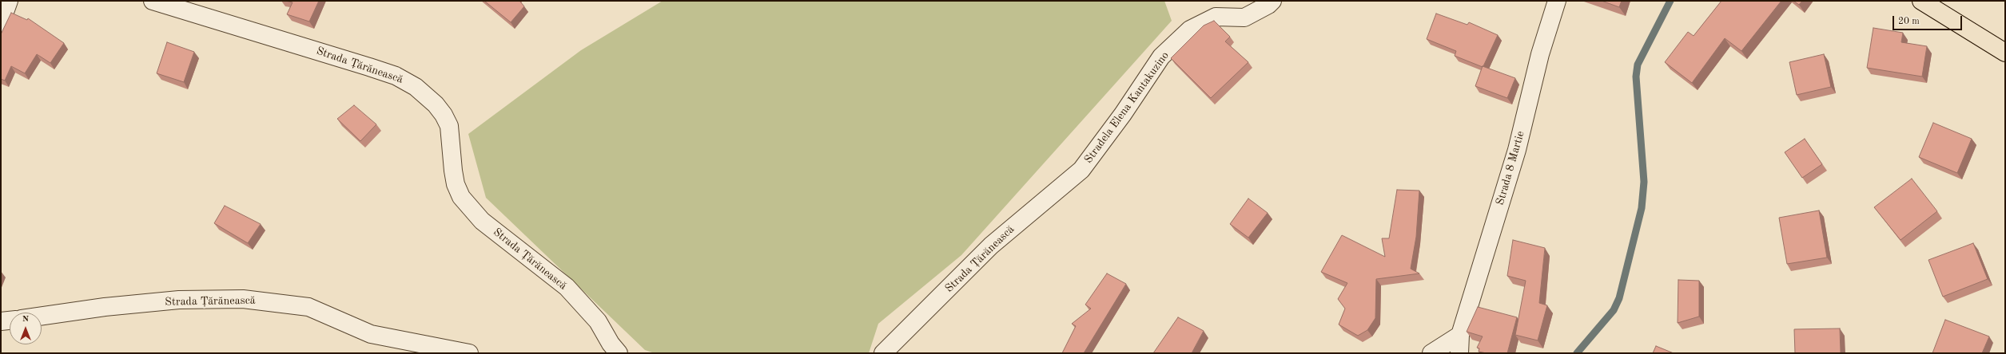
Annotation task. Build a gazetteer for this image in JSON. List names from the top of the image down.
{
  "streets": {
    "street": ["Strada Țărănească", "Stradela Elena Kantakuzino", "Strada 8 Martie"]
  },
  "crossings": [
    ["Strada Țărănească", "Stradela Elena Kantakuzino"]
  ],
  "scale_bar": "20 m",
  "north": "top"
}
